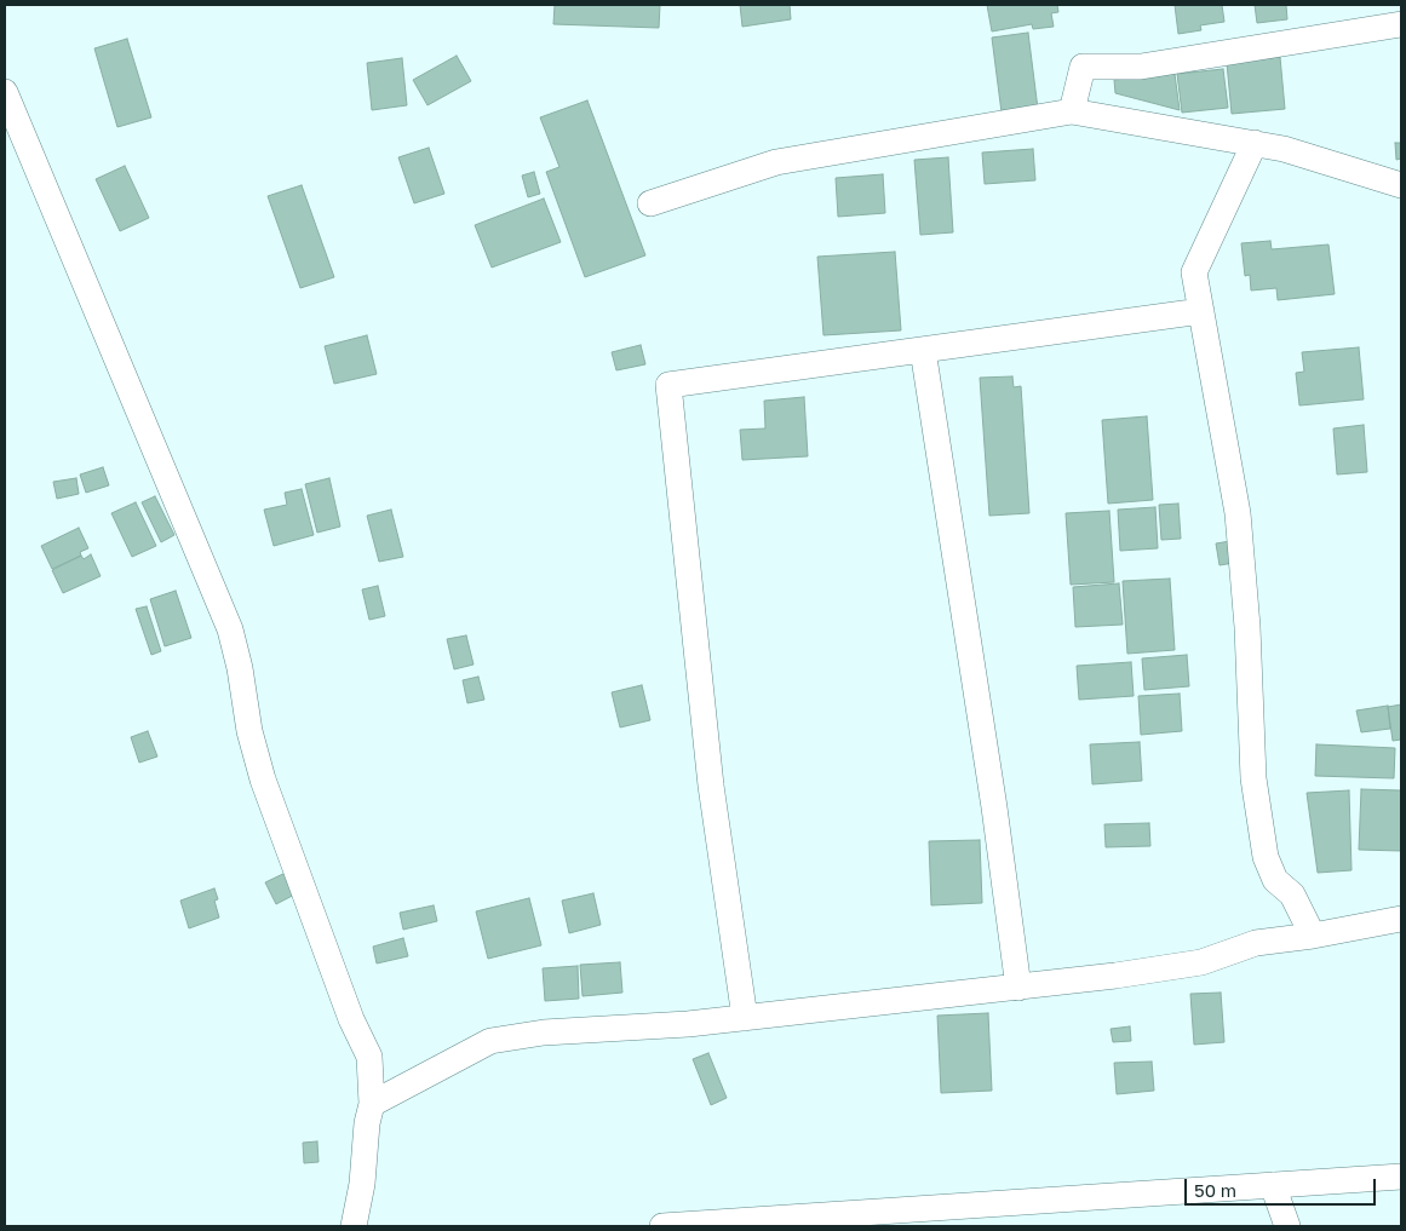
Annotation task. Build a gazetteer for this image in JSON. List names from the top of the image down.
{
  "scale_bar": "50 m"
}
